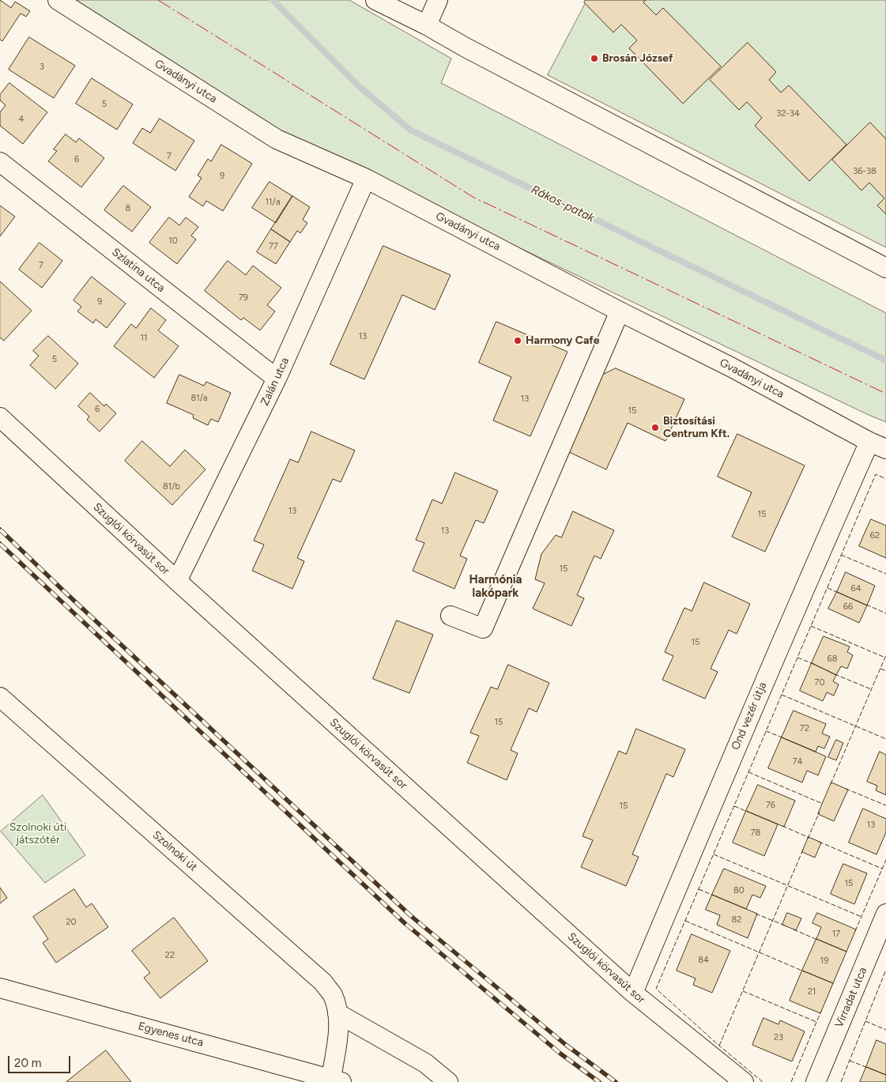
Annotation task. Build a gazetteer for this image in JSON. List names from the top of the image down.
{
  "streets": {
    "street": [
      "Gvadányi utca",
      "Szlatina utca",
      "Zalán utca",
      "Szuglói körvasút sor",
      "Ond vezér útja",
      "Szolnoki út",
      "Virradat utca",
      "Egyenes utca"
    ]
  },
  "crossings": [
    ["Gvadányi utca", "Zalán utca"],
    ["Gvadányi utca", "Ond vezér útja"],
    ["Szlatina utca", "Zalán utca"],
    ["Zalán utca", "Szuglói körvasút sor"],
    ["Szuglói körvasút sor", "Ond vezér útja"],
    ["Szolnoki út", "Egyenes utca"]
  ],
  "districts": ["Harmónia lakópark"],
  "water": ["Rákos-patak"],
  "parks": ["Szolnoki úti játszótér"],
  "places": ["Brosán József", "Harmony Cafe", "Biztosítási Centrum Kft."],
  "house_numbers": [
    "3",
    "5",
    "32-34",
    "4",
    "7",
    "6",
    "36-38",
    "9",
    "11/a",
    "8",
    "10",
    "77",
    "7",
    "79",
    "9",
    "13",
    "11",
    "5",
    "81/a",
    "13",
    "6",
    "15",
    "81/b",
    "13",
    "15",
    "13",
    "62",
    "15",
    "64",
    "66",
    "15",
    "68",
    "70",
    "15",
    "72",
    "74",
    "76",
    "15",
    "13",
    "78",
    "15",
    "80",
    "82",
    "20",
    "17",
    "22",
    "84",
    "19",
    "21",
    "23"
  ],
  "scale_bar": "20 m"
}
